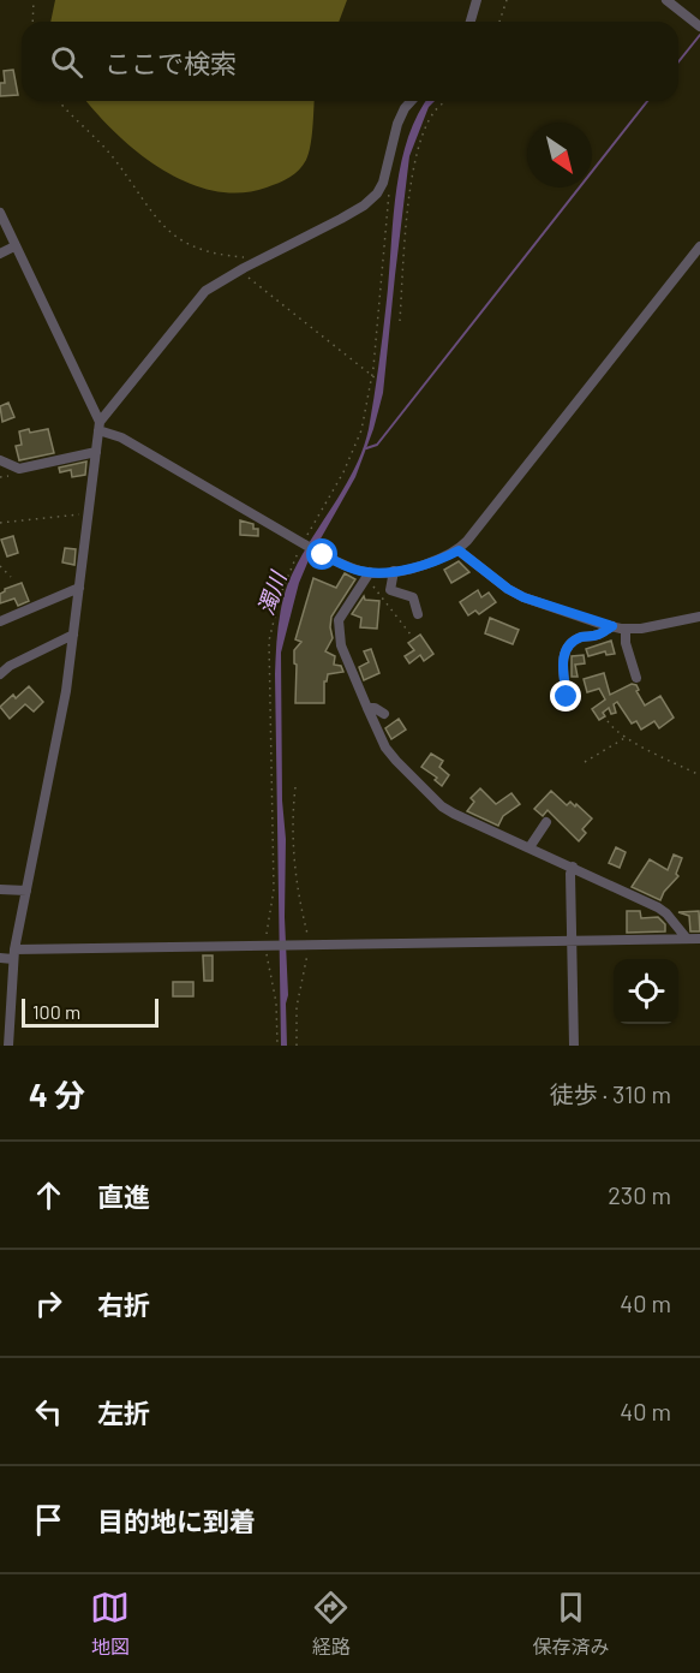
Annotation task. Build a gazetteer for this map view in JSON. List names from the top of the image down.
{
  "water": ["濁川"],
  "scale_bar": "100 m",
  "north": "bottom right",
  "page": {
    "search": "ここで検索",
    "scale": "100 m",
    "heading": ["4 分", "徒歩 · 310 m"],
    "list": [
      ["直進", "230 m"],
      ["右折", "40 m"],
      ["左折", "40 m"],
      "目的地に到着"
    ],
    "nav": ["地図", "経路", "保存済み"]
  }
}
